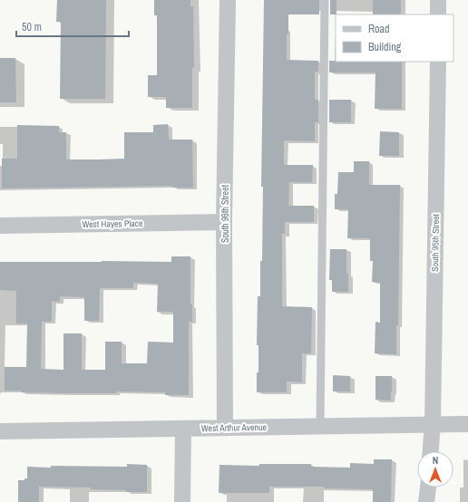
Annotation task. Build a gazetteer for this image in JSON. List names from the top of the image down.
{
  "streets": {
    "street": [
      "South 96th Street",
      "West Hayes Place",
      "South 95th Street",
      "West Arthur Avenue"
    ]
  },
  "crossings": [
    ["South 96th Street", "West Hayes Place"],
    ["South 96th Street", "West Arthur Avenue"],
    ["South 95th Street", "West Arthur Avenue"]
  ],
  "legend": ["Road", "Building"],
  "scale_bar": "50 m",
  "north": "top"
}
